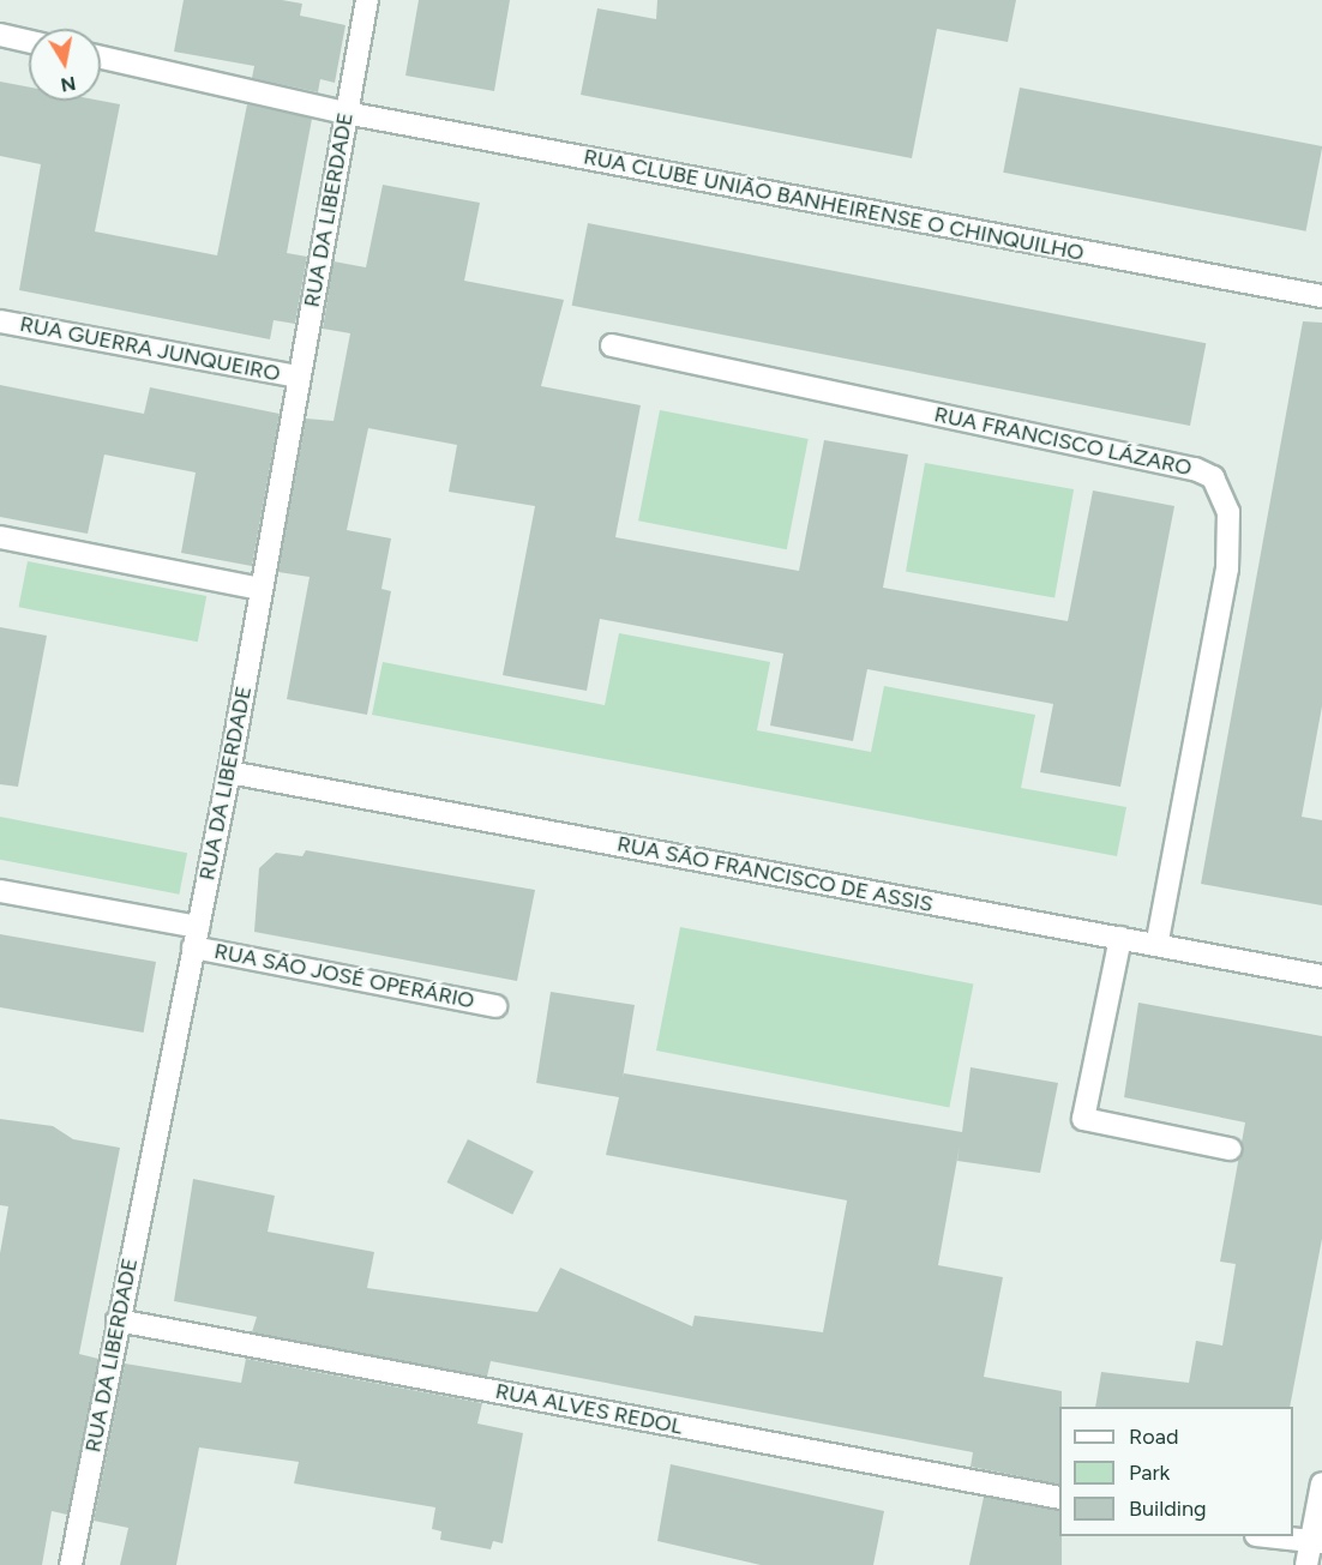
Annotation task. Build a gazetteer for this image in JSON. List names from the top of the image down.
{
  "streets": {
    "street": [
      "RUA CLUBE UNIÃO BANHEIRENSE O CHINQUILHO",
      "RUA DA LIBERDADE",
      "RUA GUERRA JUNQUEIRO",
      "RUA FRANCISCO LÁZARO",
      "RUA SÃO FRANCISCO DE ASSIS",
      "RUA SÃO JOSÉ OPERÁRIO",
      "RUA ALVES REDOL"
    ]
  },
  "crossings": [
    ["RUA CLUBE UNIÃO BANHEIRENSE O CHINQUILHO", "RUA DA LIBERDADE"],
    ["RUA DA LIBERDADE", "RUA GUERRA JUNQUEIRO"],
    ["RUA DA LIBERDADE", "RUA SÃO FRANCISCO DE ASSIS"],
    ["RUA DA LIBERDADE", "RUA SÃO JOSÉ OPERÁRIO"],
    ["RUA DA LIBERDADE", "RUA ALVES REDOL"],
    ["RUA FRANCISCO LÁZARO", "RUA SÃO FRANCISCO DE ASSIS"]
  ],
  "legend": ["Road", "Park", "Building"],
  "north": "bottom"
}
